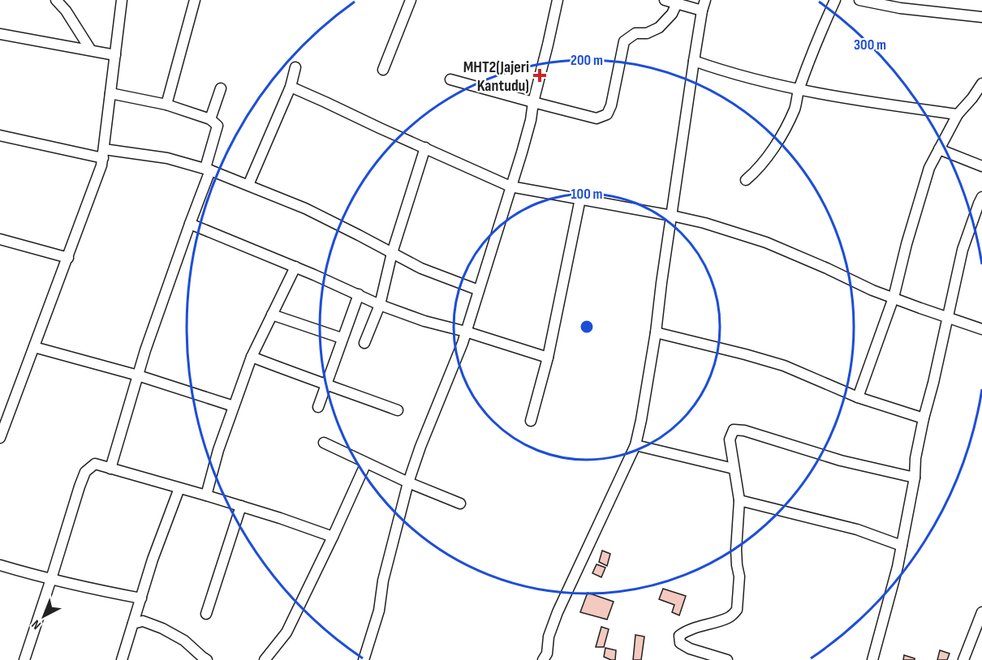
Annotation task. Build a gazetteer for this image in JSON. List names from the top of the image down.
{
  "places": {
    "health": ["MHT2(Jajeri Kantudu)"]
  },
  "north": "bottom left",
  "rings": ["300 m", "200 m", "100 m"]
}
